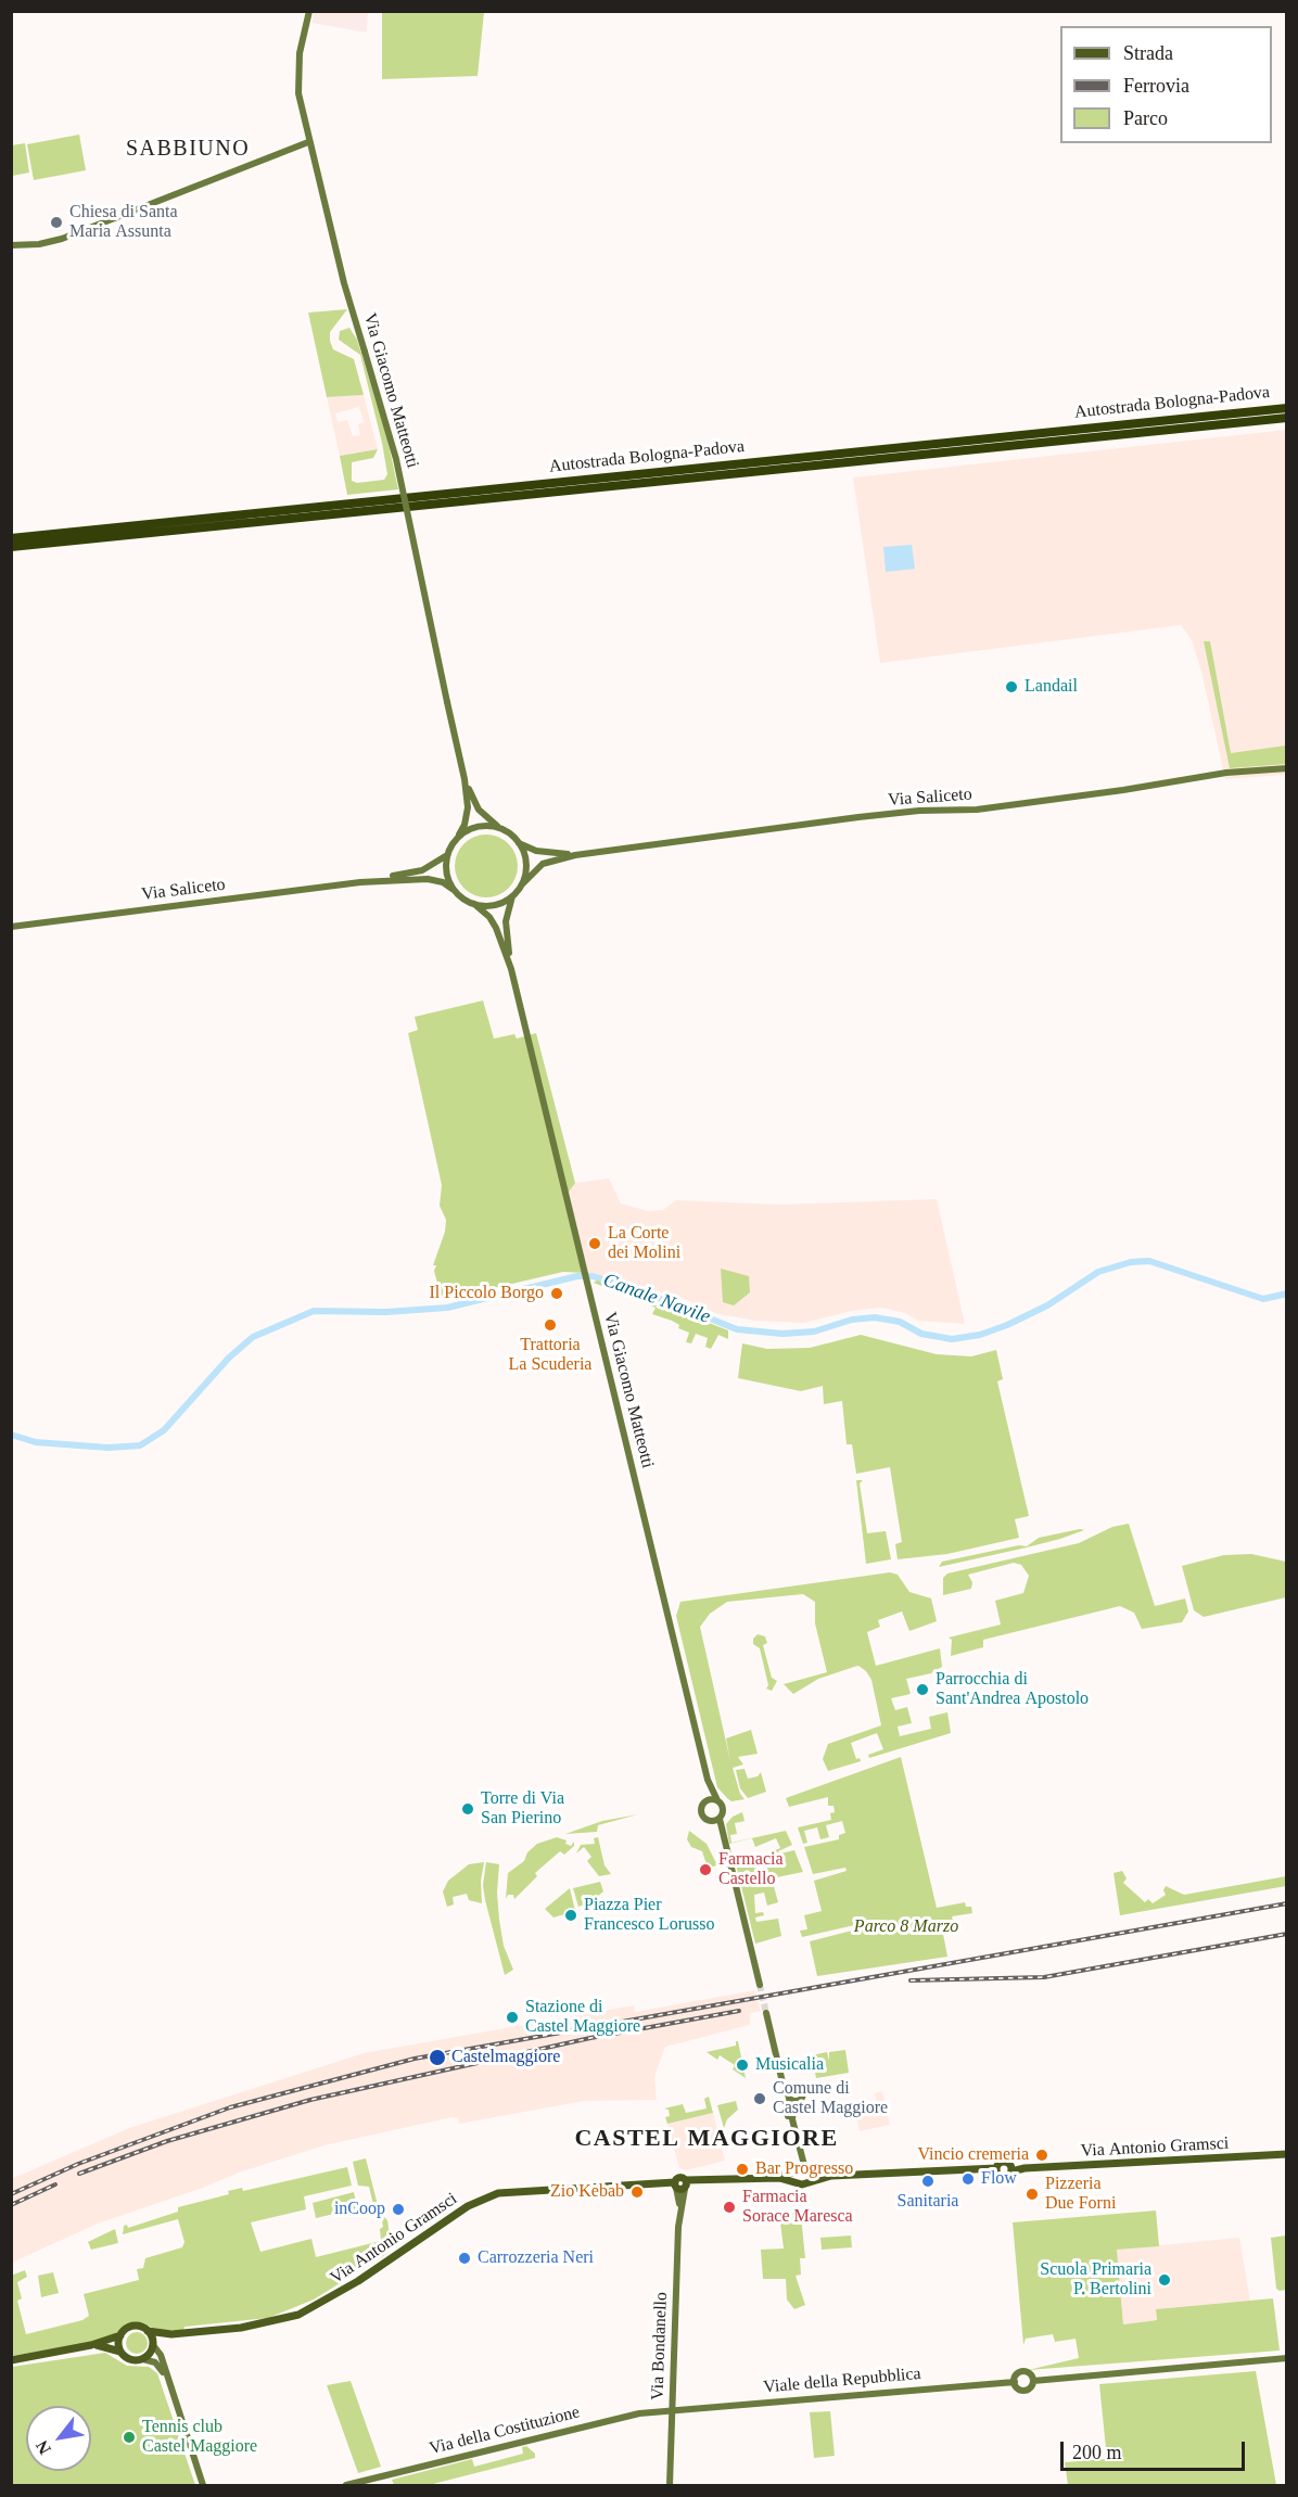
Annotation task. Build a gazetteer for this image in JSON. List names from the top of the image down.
{
  "streets": {
    "highway": ["Autostrada Bologna-Padova"],
    "main road": ["Via Antonio Gramsci"],
    "street": [
      "Via Giacomo Matteotti",
      "Via Saliceto",
      "Via Bondanello",
      "Viale della Repubblica",
      "Via della Costituzione"
    ]
  },
  "crossings": [
    ["Via Giacomo Matteotti", "Via Saliceto"],
    ["Via Antonio Gramsci", "Via Bondanello"],
    ["Via Bondanello", "Viale della Repubblica"],
    ["Via Bondanello", "Via della Costituzione"],
    ["Viale della Repubblica", "Via della Costituzione"]
  ],
  "districts": ["SABBIUNO", "CASTEL MAGGIORE"],
  "water": ["Canale Navile"],
  "parks": ["Parco 8 Marzo"],
  "places": [
    "Chiesa di Santa Maria Assunta",
    "Landail",
    "La Corte dei Molini",
    "Il Piccolo Borgo",
    "Trattoria La Scuderia",
    "Parrocchia di Sant'Andrea Apostolo",
    "Torre di Via San Pierino",
    "Farmacia Castello",
    "Piazza Pier Francesco Lorusso",
    "Stazione di Castel Maggiore",
    "Castelmaggiore",
    "Musicalia",
    "Comune di Castel Maggiore",
    "Vincio cremeria",
    "Bar Progresso",
    "Flow",
    "Sanitaria",
    "Zio Kebab",
    "Pizzeria Due Forni",
    "Farmacia Sorace Maresca",
    "inCoop",
    "Carrozzeria Neri",
    "Scuola Primaria P. Bertolini",
    "Tennis club Castel Maggiore"
  ],
  "legend": ["Strada", "Ferrovia", "Parco"],
  "scale_bar": "200 m",
  "north": "bottom left"
}
